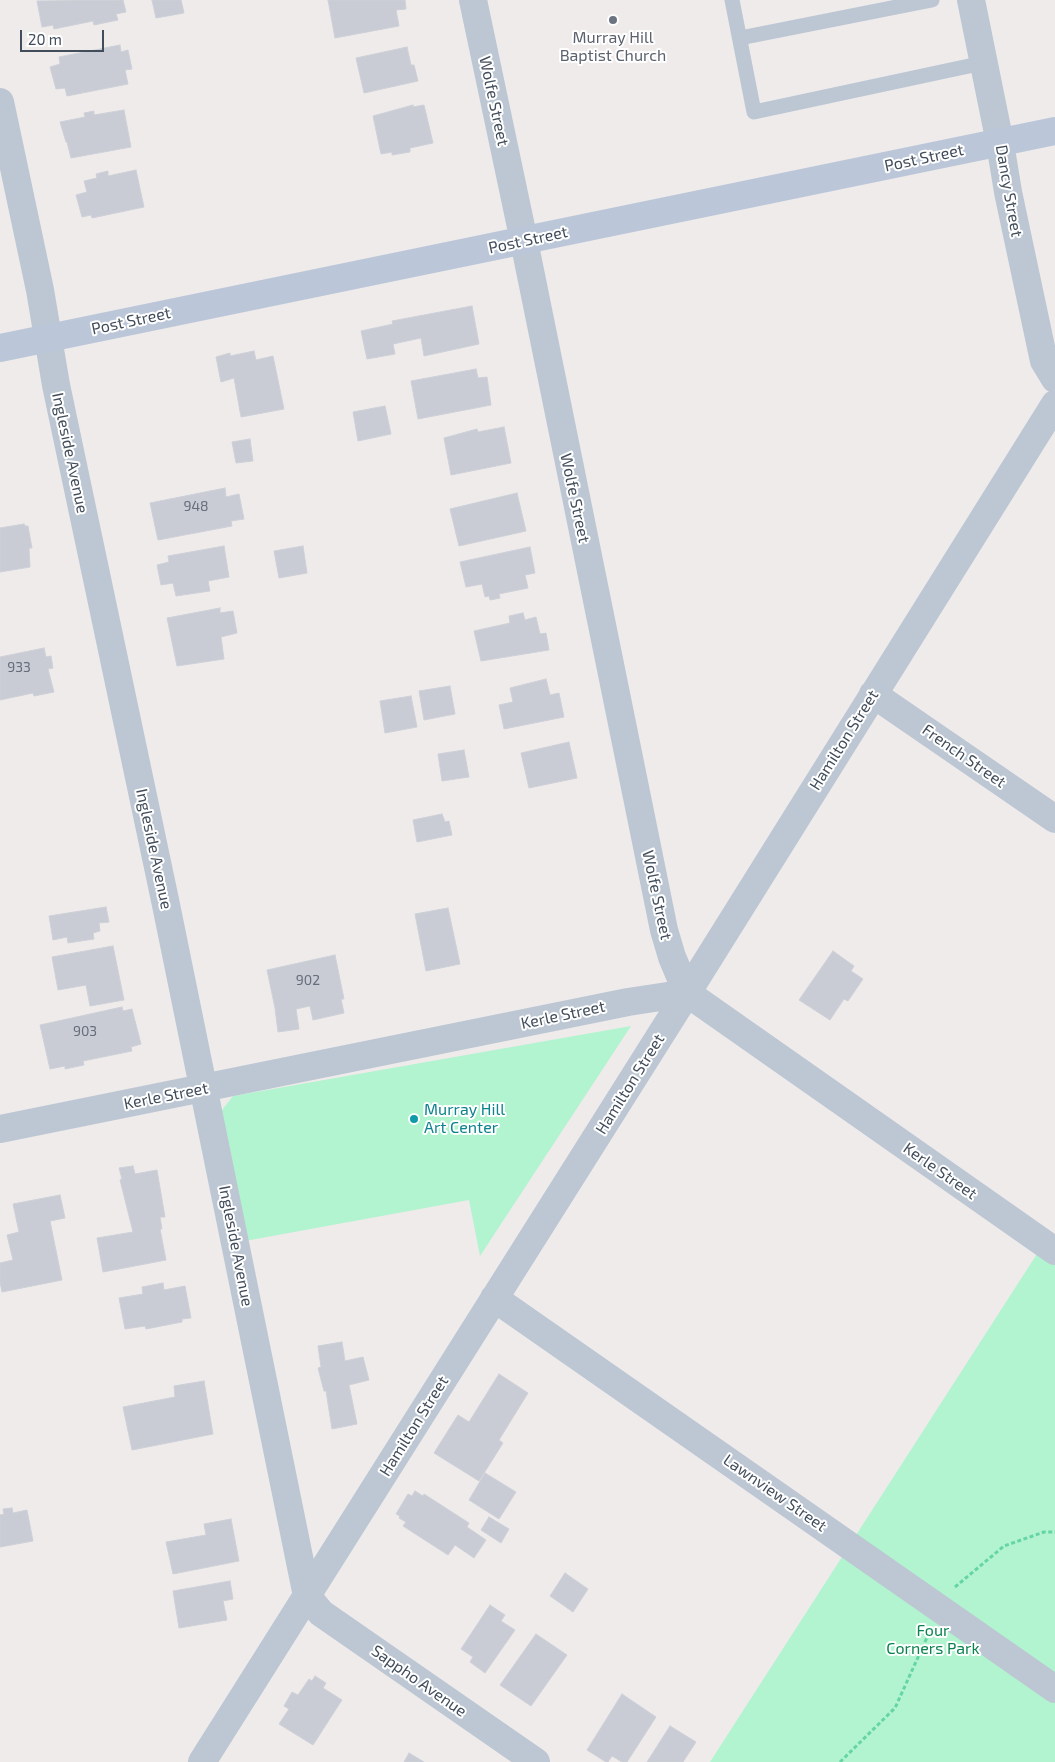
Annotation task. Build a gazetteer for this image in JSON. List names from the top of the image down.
{
  "streets": {
    "main road": ["Post Street"],
    "street": [
      "Wolfe Street",
      "Dancy Street",
      "Ingleside Avenue",
      "Hamilton Street",
      "French Street",
      "Kerle Street",
      "Lawnview Street",
      "Sappho Avenue"
    ]
  },
  "crossings": [
    ["Wolfe Street", "Post Street"],
    ["Wolfe Street", "Hamilton Street"],
    ["Wolfe Street", "Kerle Street"],
    ["Post Street", "Dancy Street"],
    ["Post Street", "Ingleside Avenue"],
    ["Ingleside Avenue", "Hamilton Street"],
    ["Ingleside Avenue", "Kerle Street"],
    ["Ingleside Avenue", "Sappho Avenue"],
    ["Hamilton Street", "French Street"],
    ["Hamilton Street", "Kerle Street"],
    ["Hamilton Street", "Lawnview Street"],
    ["Hamilton Street", "Sappho Avenue"]
  ],
  "parks": ["Four Corners Park"],
  "places": ["Murray Hill Baptist Church", "Murray Hill Art Center"],
  "house_numbers": [
    "948",
    "933",
    "902",
    "903"
  ],
  "scale_bar": "20 m"
}
